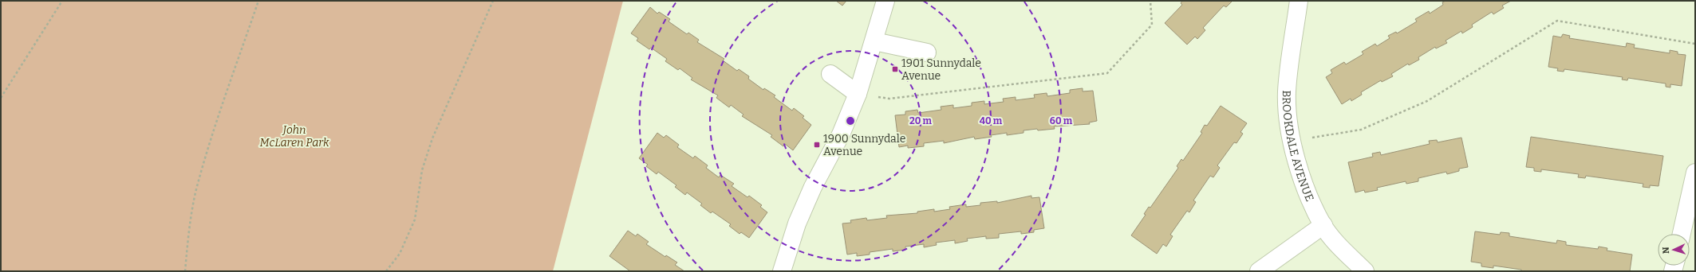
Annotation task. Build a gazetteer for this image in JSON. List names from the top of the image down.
{
  "streets": {
    "street": ["BROOKDALE AVENUE"]
  },
  "parks": ["John McLaren Park"],
  "places": {
    "transit": ["1901 Sunnydale Avenue", "1900 Sunnydale Avenue"]
  },
  "north": "left",
  "rings": ["20 m", "40 m", "60 m"]
}
